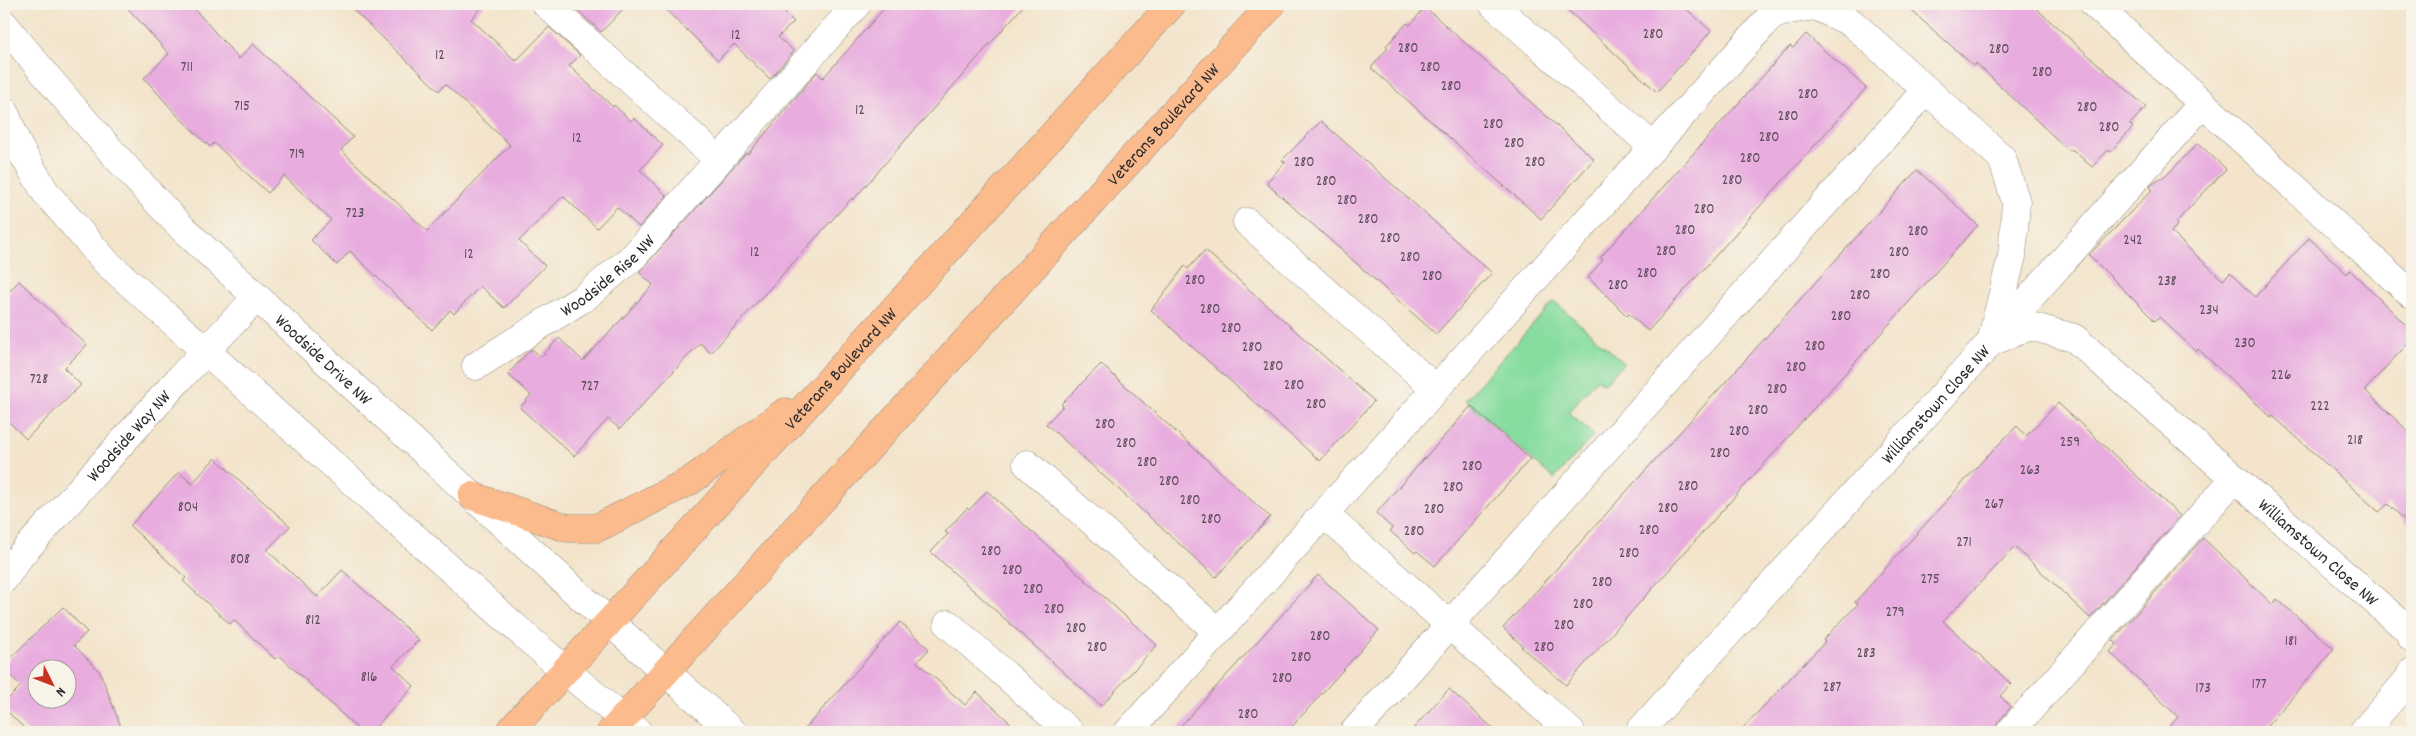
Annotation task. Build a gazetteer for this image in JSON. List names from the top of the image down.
{
  "streets": {
    "main road": ["Veterans Boulevard NW"],
    "street": [
      "Woodside Rise NW",
      "Woodside Drive NW",
      "Williamstown Close NW",
      "Woodside Way NW"
    ]
  },
  "crossings": [
    ["Veterans Boulevard NW", "Woodside Drive NW"],
    ["Woodside Drive NW", "Woodside Way NW"]
  ],
  "house_numbers": [
    "280",
    "12",
    "280",
    "280",
    "12",
    "711",
    "280",
    "280",
    "280",
    "280",
    "715",
    "280",
    "12",
    "280",
    "280",
    "280",
    "280",
    "12",
    "280",
    "719",
    "280",
    "280",
    "280",
    "280",
    "280",
    "280",
    "280",
    "723",
    "280",
    "280",
    "280",
    "280",
    "242",
    "280",
    "12",
    "280",
    "12",
    "280",
    "280",
    "280",
    "280",
    "280",
    "238",
    "280",
    "280",
    "280",
    "234",
    "280",
    "280",
    "230",
    "280",
    "280",
    "280",
    "280",
    "226",
    "728",
    "280",
    "727",
    "280",
    "280",
    "222",
    "280",
    "280",
    "280",
    "218",
    "259",
    "280",
    "280",
    "280",
    "280",
    "263",
    "280",
    "280",
    "280",
    "280",
    "267",
    "804",
    "280",
    "280",
    "280",
    "280",
    "280",
    "271",
    "280",
    "280",
    "808",
    "280",
    "275",
    "280",
    "280",
    "280",
    "280",
    "279",
    "812",
    "280",
    "280",
    "280",
    "181",
    "280",
    "280",
    "283",
    "280",
    "816",
    "280",
    "177",
    "287",
    "173",
    "280"
  ],
  "north": "bottom right"
}
